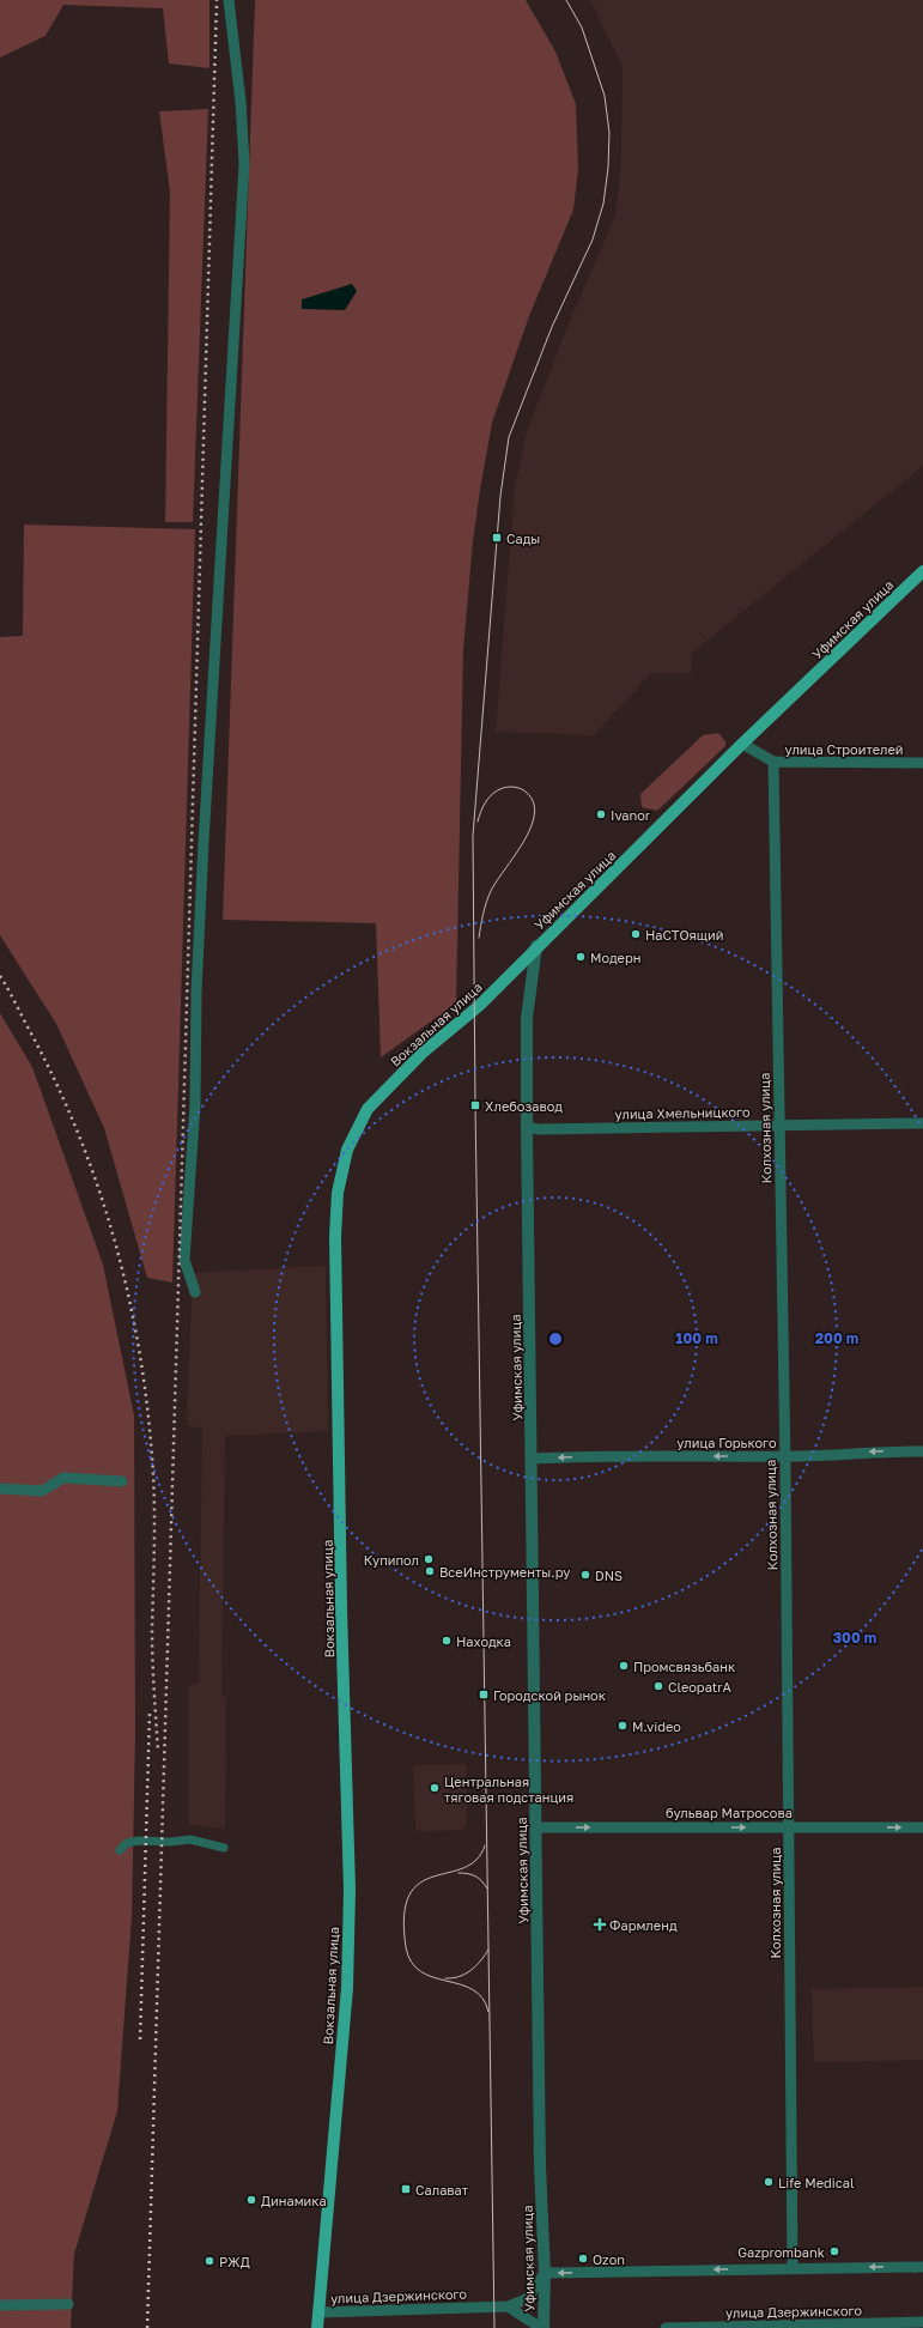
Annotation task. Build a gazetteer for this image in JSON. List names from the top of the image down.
{
  "streets": {
    "main road": ["Уфимская улица", "Вокзальная улица"],
    "street": [
      "улица Строителей",
      "улица Хмельницкого",
      "Колхозная улица",
      "улица Горького",
      "бульвар Матросова",
      "улица Дзержинского"
    ]
  },
  "crossings": [
    ["Уфимская улица", "улица Строителей"],
    ["Уфимская улица", "Вокзальная улица"],
    ["Уфимская улица", "улица Хмельницкого"],
    ["Уфимская улица", "улица Горького"],
    ["Уфимская улица", "бульвар Матросова"],
    ["улица Строителей", "Колхозная улица"],
    ["Вокзальная улица", "улица Дзержинского"],
    ["улица Хмельницкого", "Колхозная улица"],
    ["Колхозная улица", "улица Горького"],
    ["Колхозная улица", "бульвар Матросова"]
  ],
  "one_way": ["улица Горького", "бульвар Матросова"],
  "places": {
    "transit": [
      "Сады",
      "Хлебозавод",
      "Городской рынок",
      "Салават"
    ],
    "other": [
      "Ivanor",
      "НаСТОящий",
      "Модерн",
      "Купипол",
      "ВсеИнструменты.ру",
      "DNS",
      "Находка",
      "Промсвязьбанк",
      "CleopatrA",
      "M.video",
      "Центральная тяговая подстанция",
      "Life Medical",
      "Динамика",
      "Gazprombank",
      "Ozon",
      "РЖД"
    ],
    "health": ["Фармленд"]
  },
  "rings": ["100 m", "200 m", "300 m"]
}
